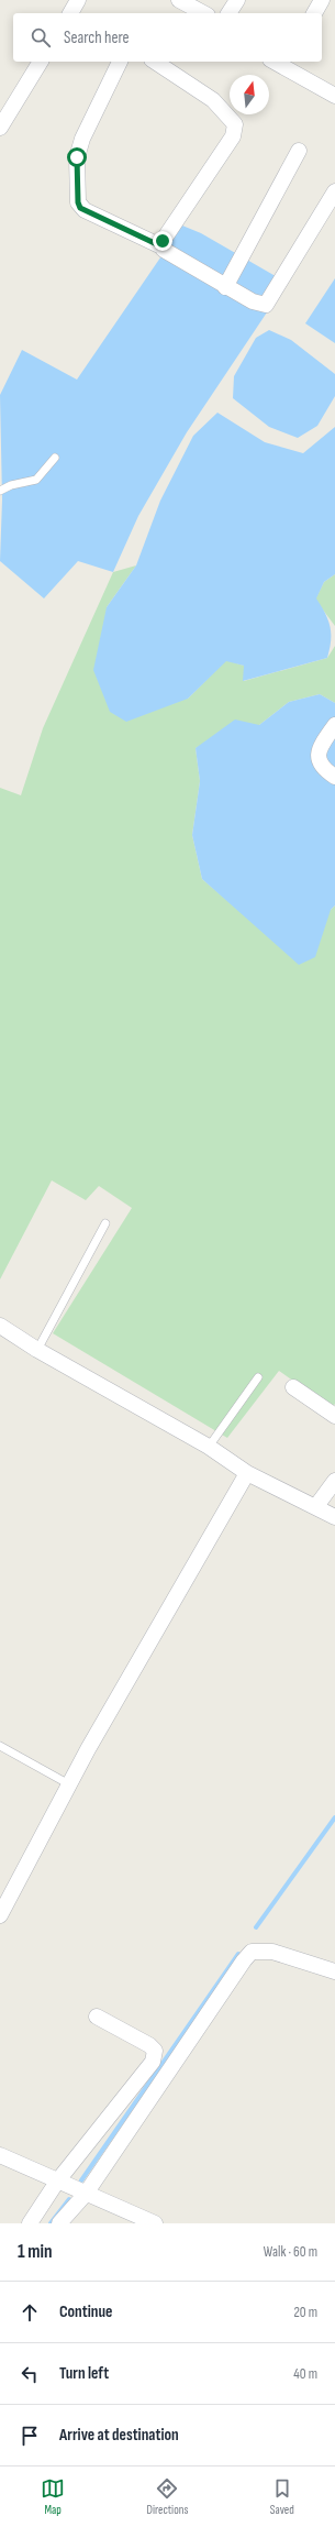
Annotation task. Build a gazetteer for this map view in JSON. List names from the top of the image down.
{
  "north": "top",
  "page": {
    "search": "Search here",
    "heading": ["1 min", "Walk · 60 m"],
    "list": [
      ["Continue", "20 m"],
      ["Turn left", "40 m"],
      "Arrive at destination"
    ],
    "nav": ["Map", "Directions", "Saved"]
  }
}
